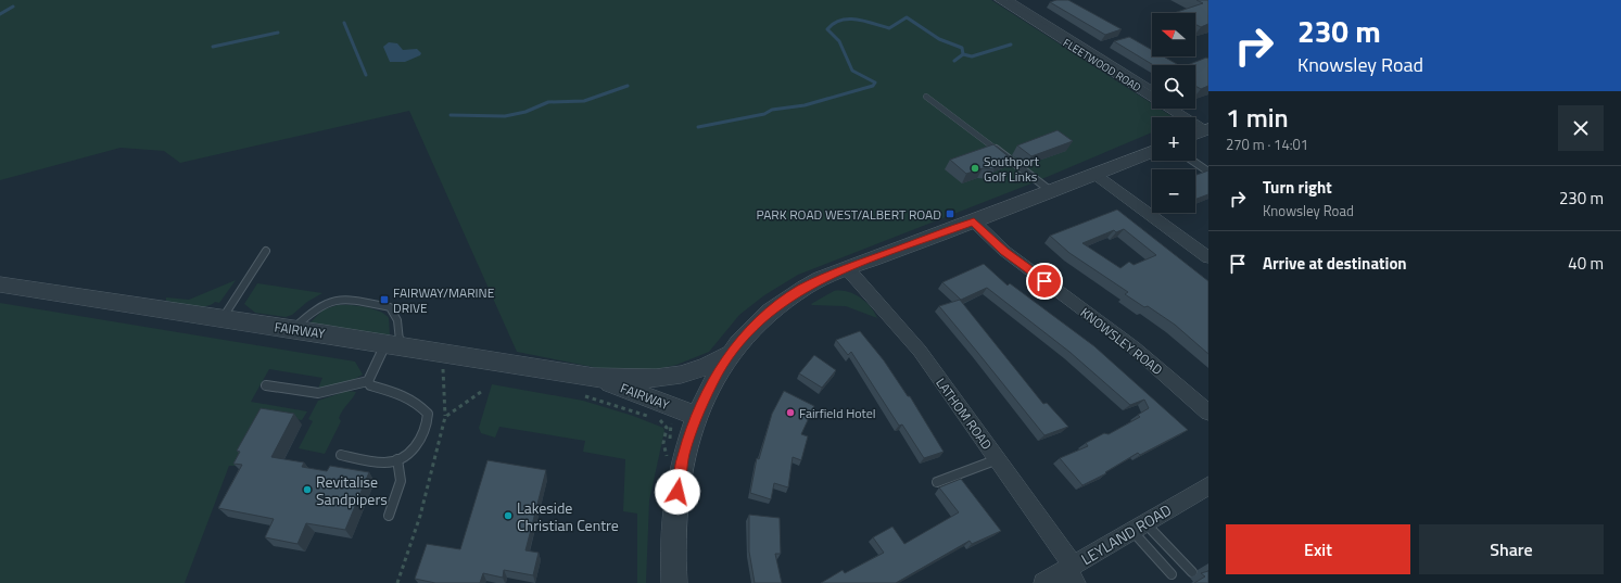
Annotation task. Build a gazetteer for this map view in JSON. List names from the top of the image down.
{
  "streets": {
    "street": [
      "FLEETWOOD ROAD",
      "FAIRWAY",
      "KNOWSLEY ROAD",
      "LATHOM ROAD",
      "LEYLAND ROAD"
    ]
  },
  "crossings": [
    ["LATHOM ROAD", "LEYLAND ROAD"]
  ],
  "places": {
    "other": [
      "Southport Golf Links",
      "Fairfield Hotel",
      "Revitalise Sandpipers",
      "Lakeside Christian Centre"
    ],
    "transit": ["PARK ROAD WEST/ALBERT ROAD", "FAIRWAY/MARINE DRIVE"]
  },
  "north": "left",
  "page": {
    "turn": ["230 m", "Knowsley Road"],
    "map_buttons": ["+", "−"],
    "heading": ["1 min", "270 m · 14:01"],
    "list": [
      {
        "name": "Turn right",
        "note": "Knowsley Road",
        "value": "230 m"
      },
      {
        "name": "Arrive at destination",
        "value": "40 m"
      }
    ],
    "buttons": ["Exit", "Share"]
  }
}
